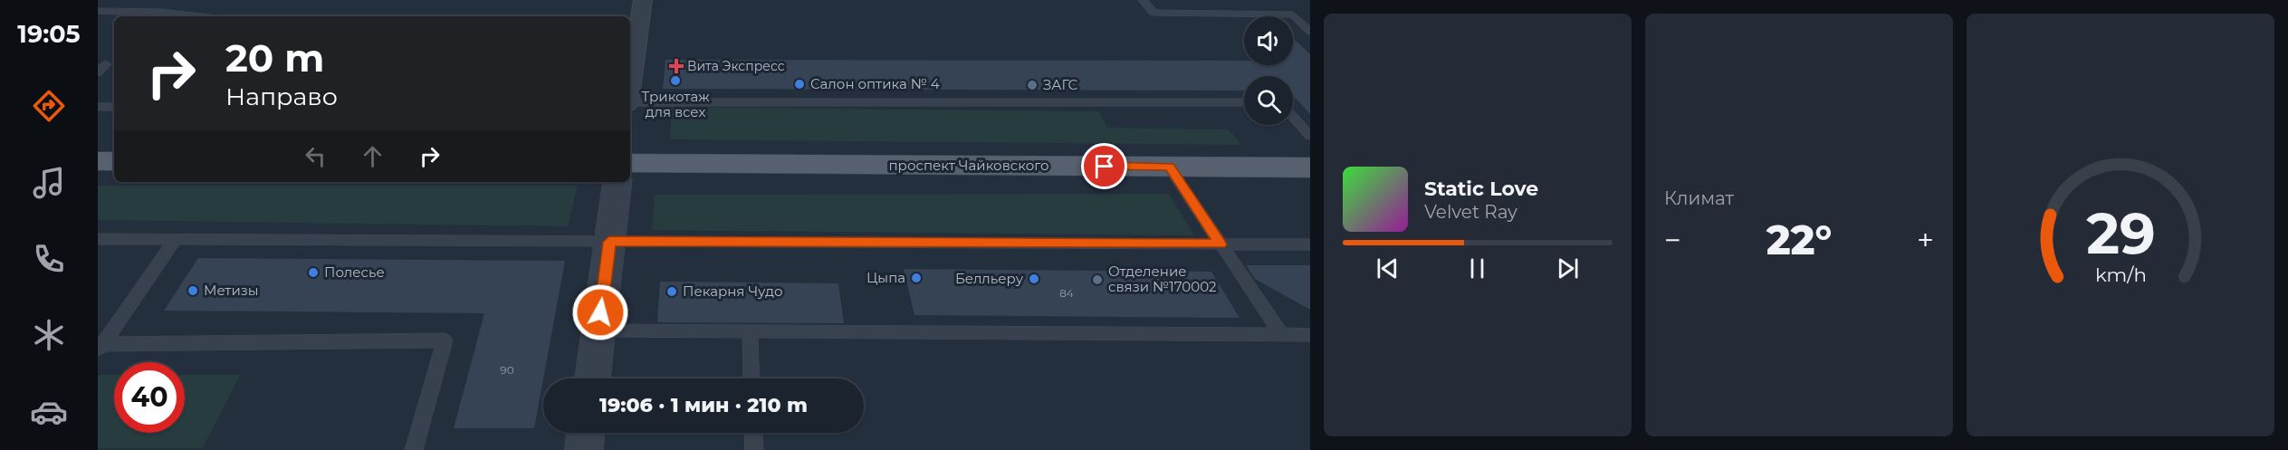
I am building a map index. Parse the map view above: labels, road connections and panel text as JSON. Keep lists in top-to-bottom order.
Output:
{
  "streets": {
    "main road": ["проспект Чайковского"]
  },
  "places": {
    "health": ["Вита Экспресс"],
    "other": [
      "Трикотаж для всех",
      "Салон оптика № 4",
      "ЗАГС",
      "Полесье",
      "Цыпа",
      "Белльеру",
      "Отделение связи №170002",
      "Метизы",
      "Пекарня Чудо"
    ]
  },
  "house_numbers": ["84", "90"],
  "page": {
    "tabs": "19:05",
    "tile": "Климат",
    "turn": ["20 m", "Направо"],
    "song": ["Static Love", "Velvet Ray"],
    "heat": ["−", "22°", "+"],
    "limit": "40",
    "trip": "19:06 · 1 мин · 210 m",
    "gauge": ["29", "km/h"]
  }
}
